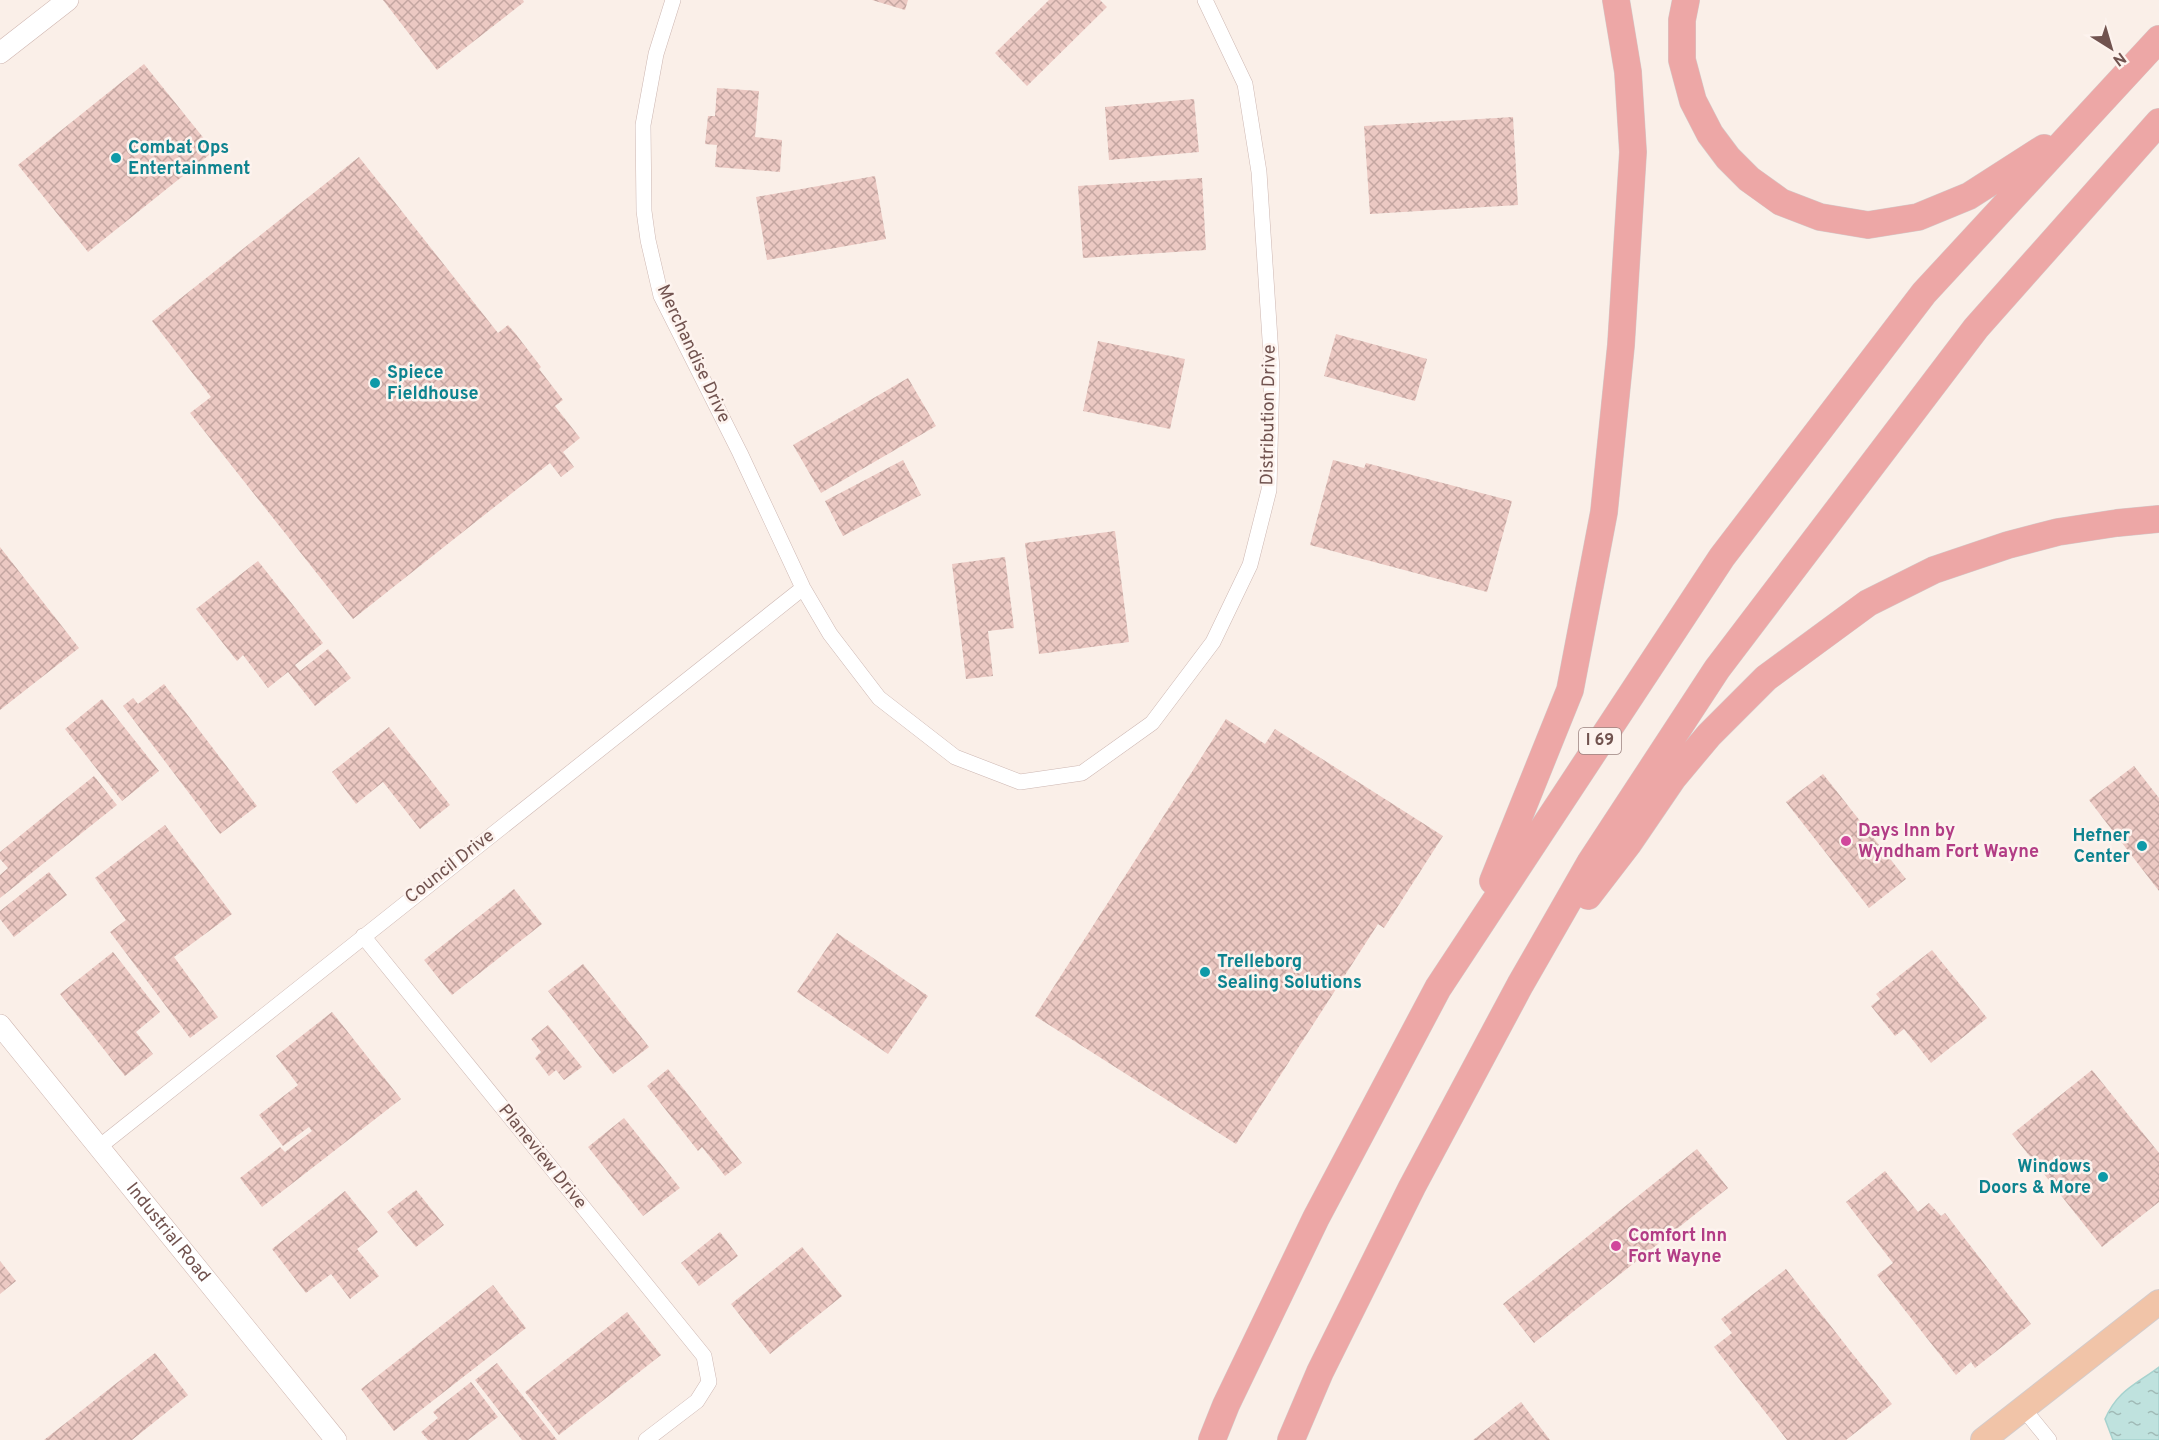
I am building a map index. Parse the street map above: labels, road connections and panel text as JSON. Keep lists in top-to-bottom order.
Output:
{
  "streets": {
    "highway": ["I 69"],
    "street": [
      "Merchandise Drive",
      "Distribution Drive",
      "Council Drive",
      "Planeview Drive",
      "Industrial Road"
    ]
  },
  "crossings": [
    ["Merchandise Drive", "Distribution Drive"],
    ["Merchandise Drive", "Council Drive"],
    ["Distribution Drive", "Council Drive"],
    ["Council Drive", "Planeview Drive"],
    ["Council Drive", "Industrial Road"]
  ],
  "places": [
    "Combat Ops Entertainment",
    "Spiece Fieldhouse",
    "Days Inn by Wyndham Fort Wayne",
    "Hefner Center",
    "Trelleborg Sealing Solutions",
    "Windows Doors & More",
    "Comfort Inn Fort Wayne"
  ],
  "north": "bottom right"
}
